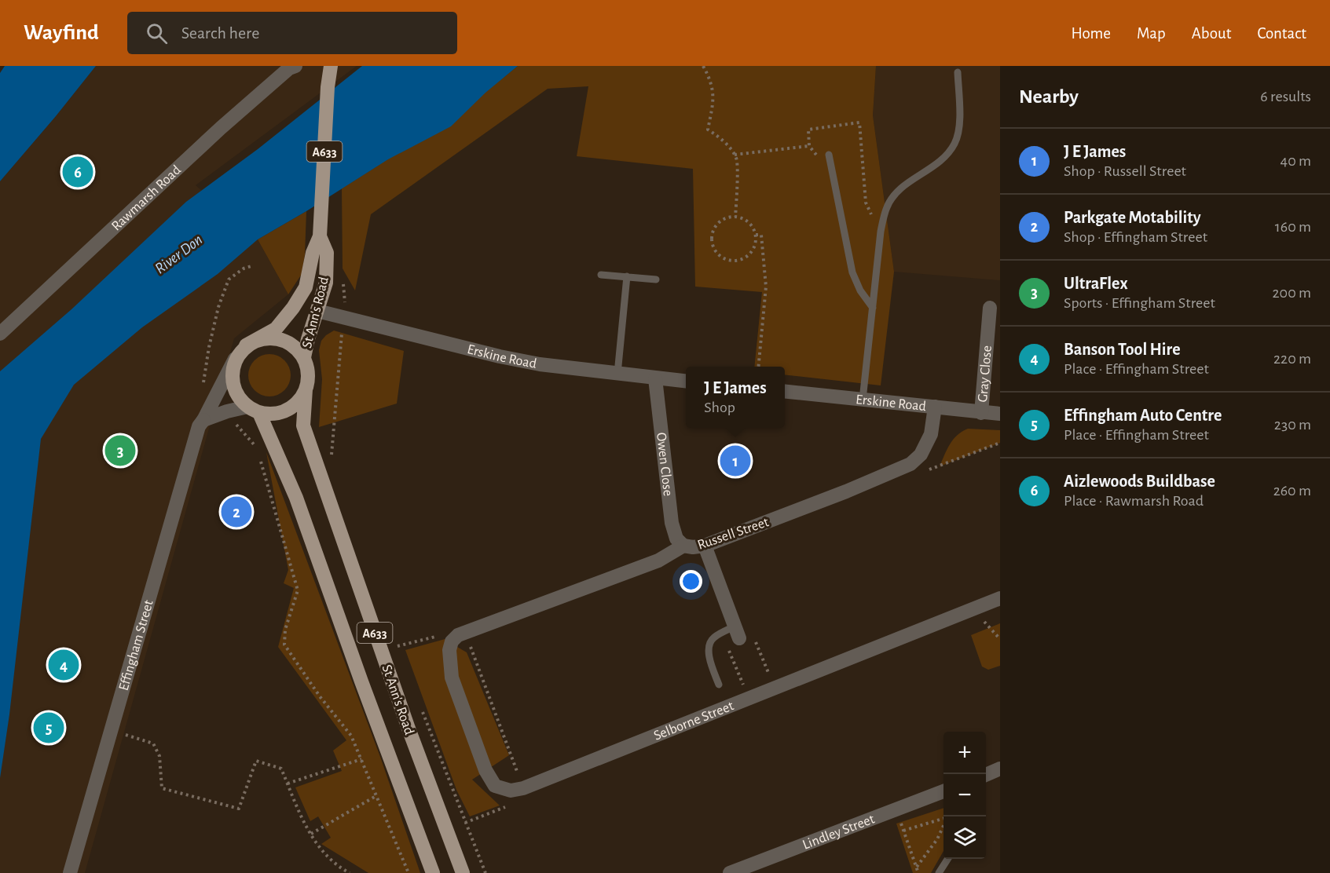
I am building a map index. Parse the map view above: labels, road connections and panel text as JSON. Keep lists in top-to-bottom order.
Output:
{
  "streets": {
    "main road": ["A633", "St Ann's Road"],
    "street": [
      "Rawmarsh Road",
      "Erskine Road",
      "Gray Close",
      "Owen Close",
      "Russell Street",
      "Effingham Street",
      "Selborne Street",
      "Lindley Street"
    ]
  },
  "crossings": [
    ["St Ann's Road", "Erskine Road"],
    ["St Ann's Road", "Effingham Street"],
    ["Erskine Road", "Gray Close"],
    ["Erskine Road", "Owen Close"],
    ["Erskine Road", "Russell Street"],
    ["Owen Close", "Russell Street"],
    ["Russell Street", "Selborne Street"]
  ],
  "water": ["River Don"],
  "page": {
    "header": "Wayfind",
    "search": "Search here",
    "nav": [
      "Home",
      "Map",
      "About",
      "Contact"
    ],
    "heading": ["Nearby", "6 results"],
    "list": [
      {
        "mark": "1",
        "name": "J E James",
        "note": "Shop · Russell Street",
        "value": "40 m"
      },
      {
        "mark": "2",
        "name": "Parkgate Motability",
        "note": "Shop · Effingham Street",
        "value": "160 m"
      },
      {
        "mark": "3",
        "name": "UltraFlex",
        "note": "Sports · Effingham Street",
        "value": "200 m"
      },
      {
        "mark": "4",
        "name": "Banson Tool Hire",
        "note": "Place · Effingham Street",
        "value": "220 m"
      },
      {
        "mark": "5",
        "name": "Effingham Auto Centre",
        "note": "Place · Effingham Street",
        "value": "230 m"
      },
      {
        "mark": "6",
        "name": "Aizlewoods Buildbase",
        "note": "Place · Rawmarsh Road",
        "value": "260 m"
      }
    ],
    "pins": [
      "6",
      "3",
      "1",
      "2",
      "4",
      "5"
    ],
    "popup": ["J E James", "Shop"],
    "map_buttons": ["+", "−"]
  }
}
